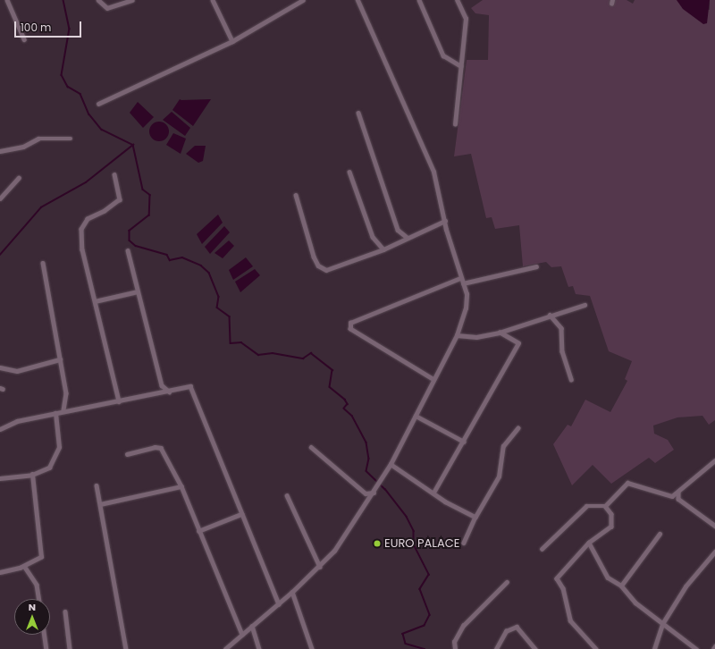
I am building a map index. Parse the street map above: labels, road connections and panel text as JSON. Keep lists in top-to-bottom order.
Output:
{
  "places": ["EURO PALACE"],
  "scale_bar": "100 m",
  "north": "top"
}
